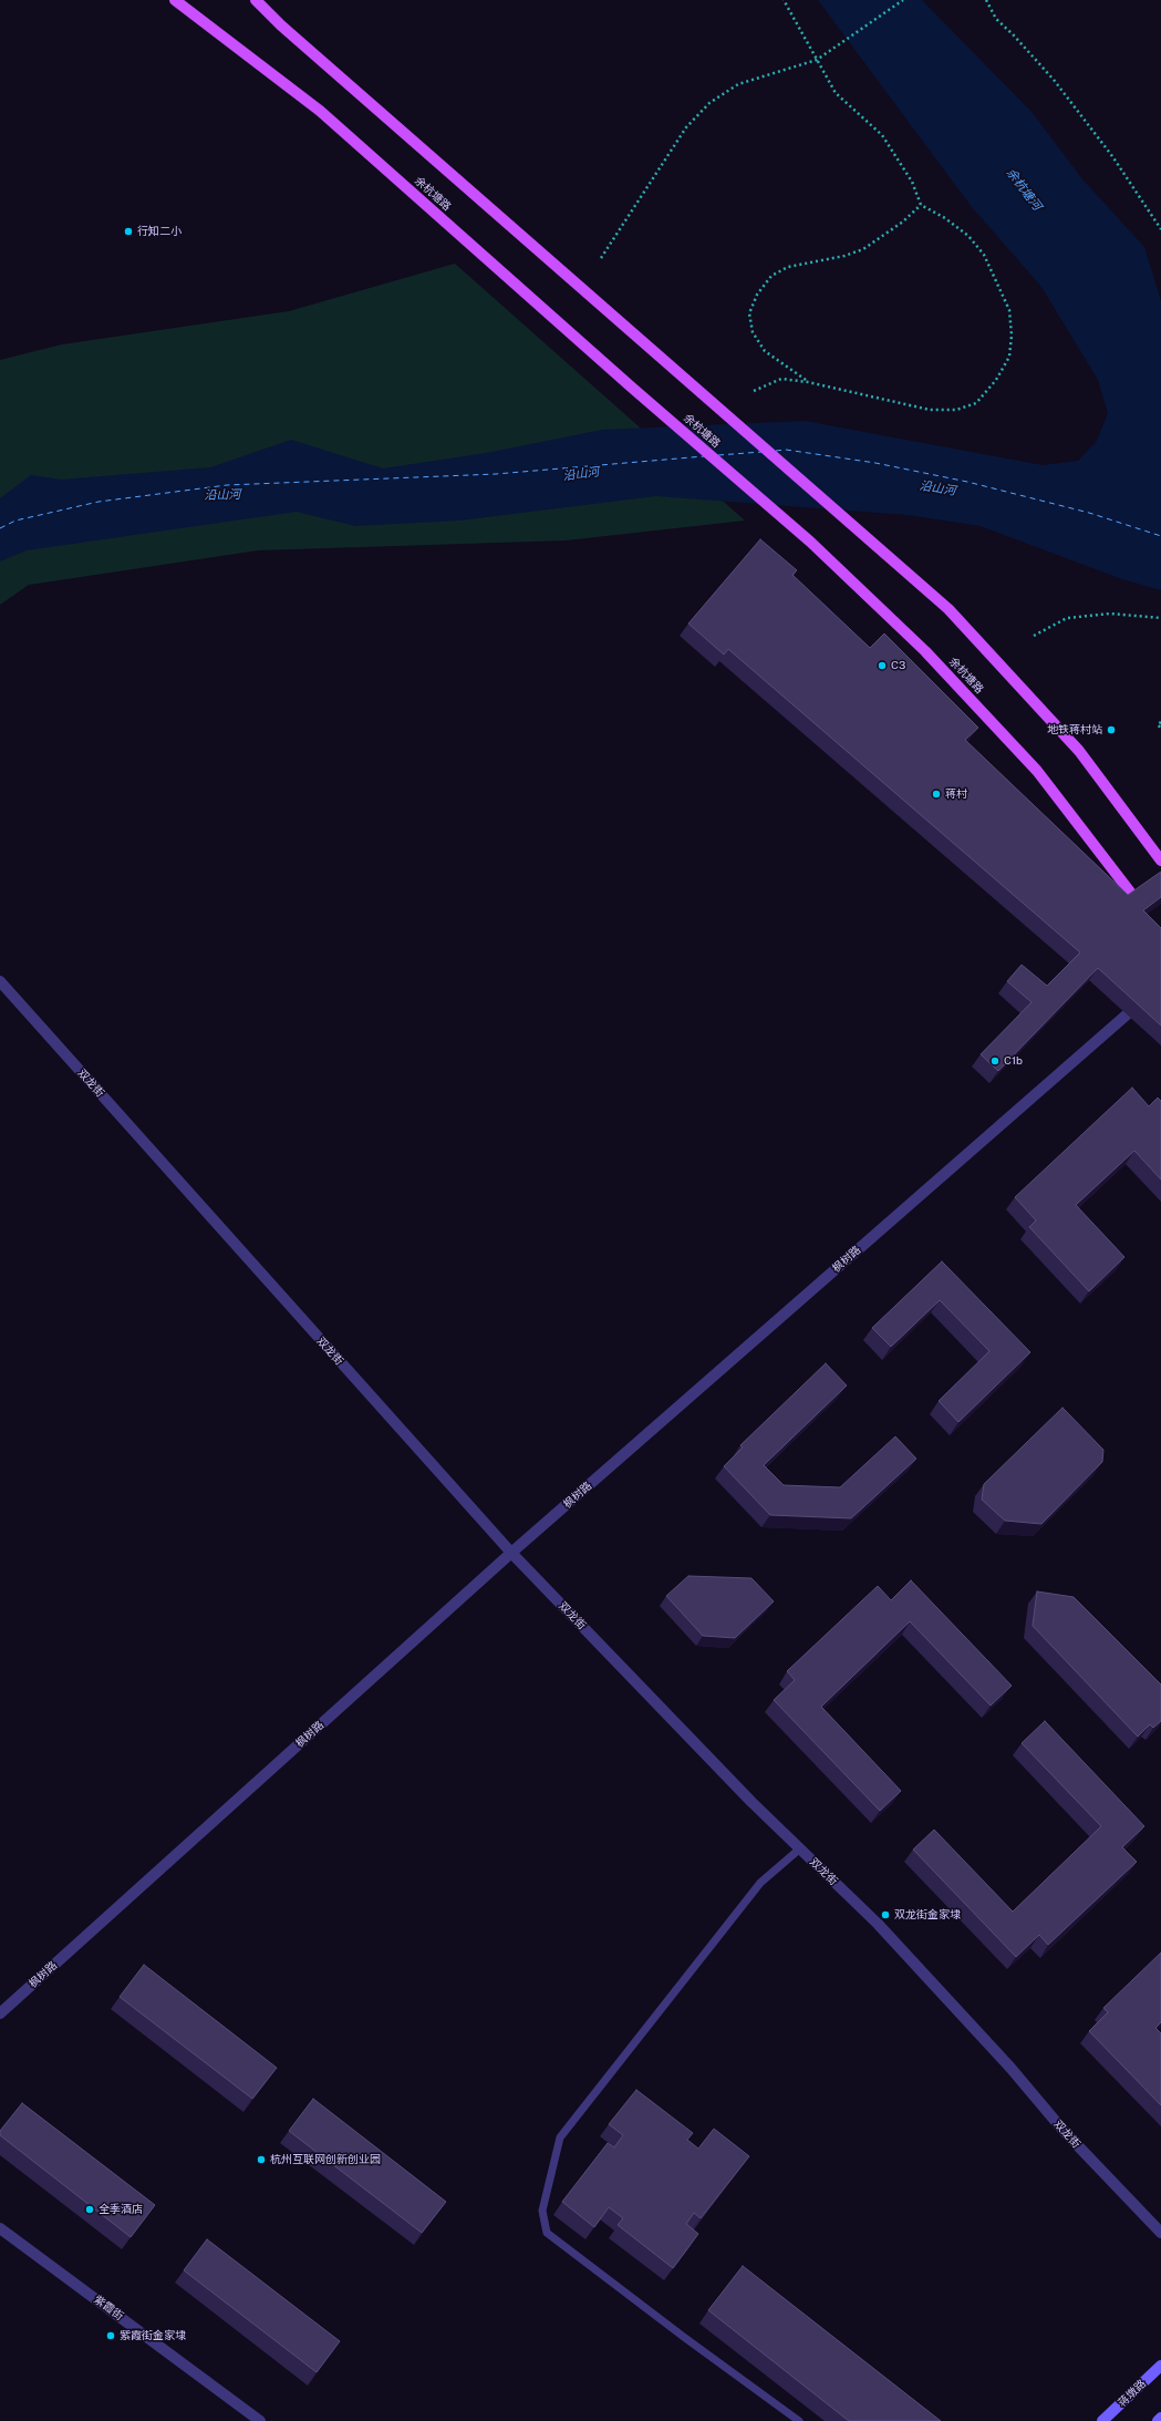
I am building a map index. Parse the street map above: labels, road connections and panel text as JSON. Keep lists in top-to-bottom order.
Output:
{
  "streets": {
    "main road": ["余杭塘路", "蒋墩路"],
    "street": ["双龙街", "枫树路", "紫霞街"]
  },
  "crossings": [
    ["双龙街", "枫树路"]
  ],
  "water": ["余杭塘河", "沿山河"],
  "places": [
    "行知二小",
    "C3",
    "地铁蒋村站",
    "蒋村",
    "C1b",
    "双龙街金家埭",
    "杭州互联网创新创业园",
    "全季酒店",
    "紫霞街金家埭"
  ]
}
